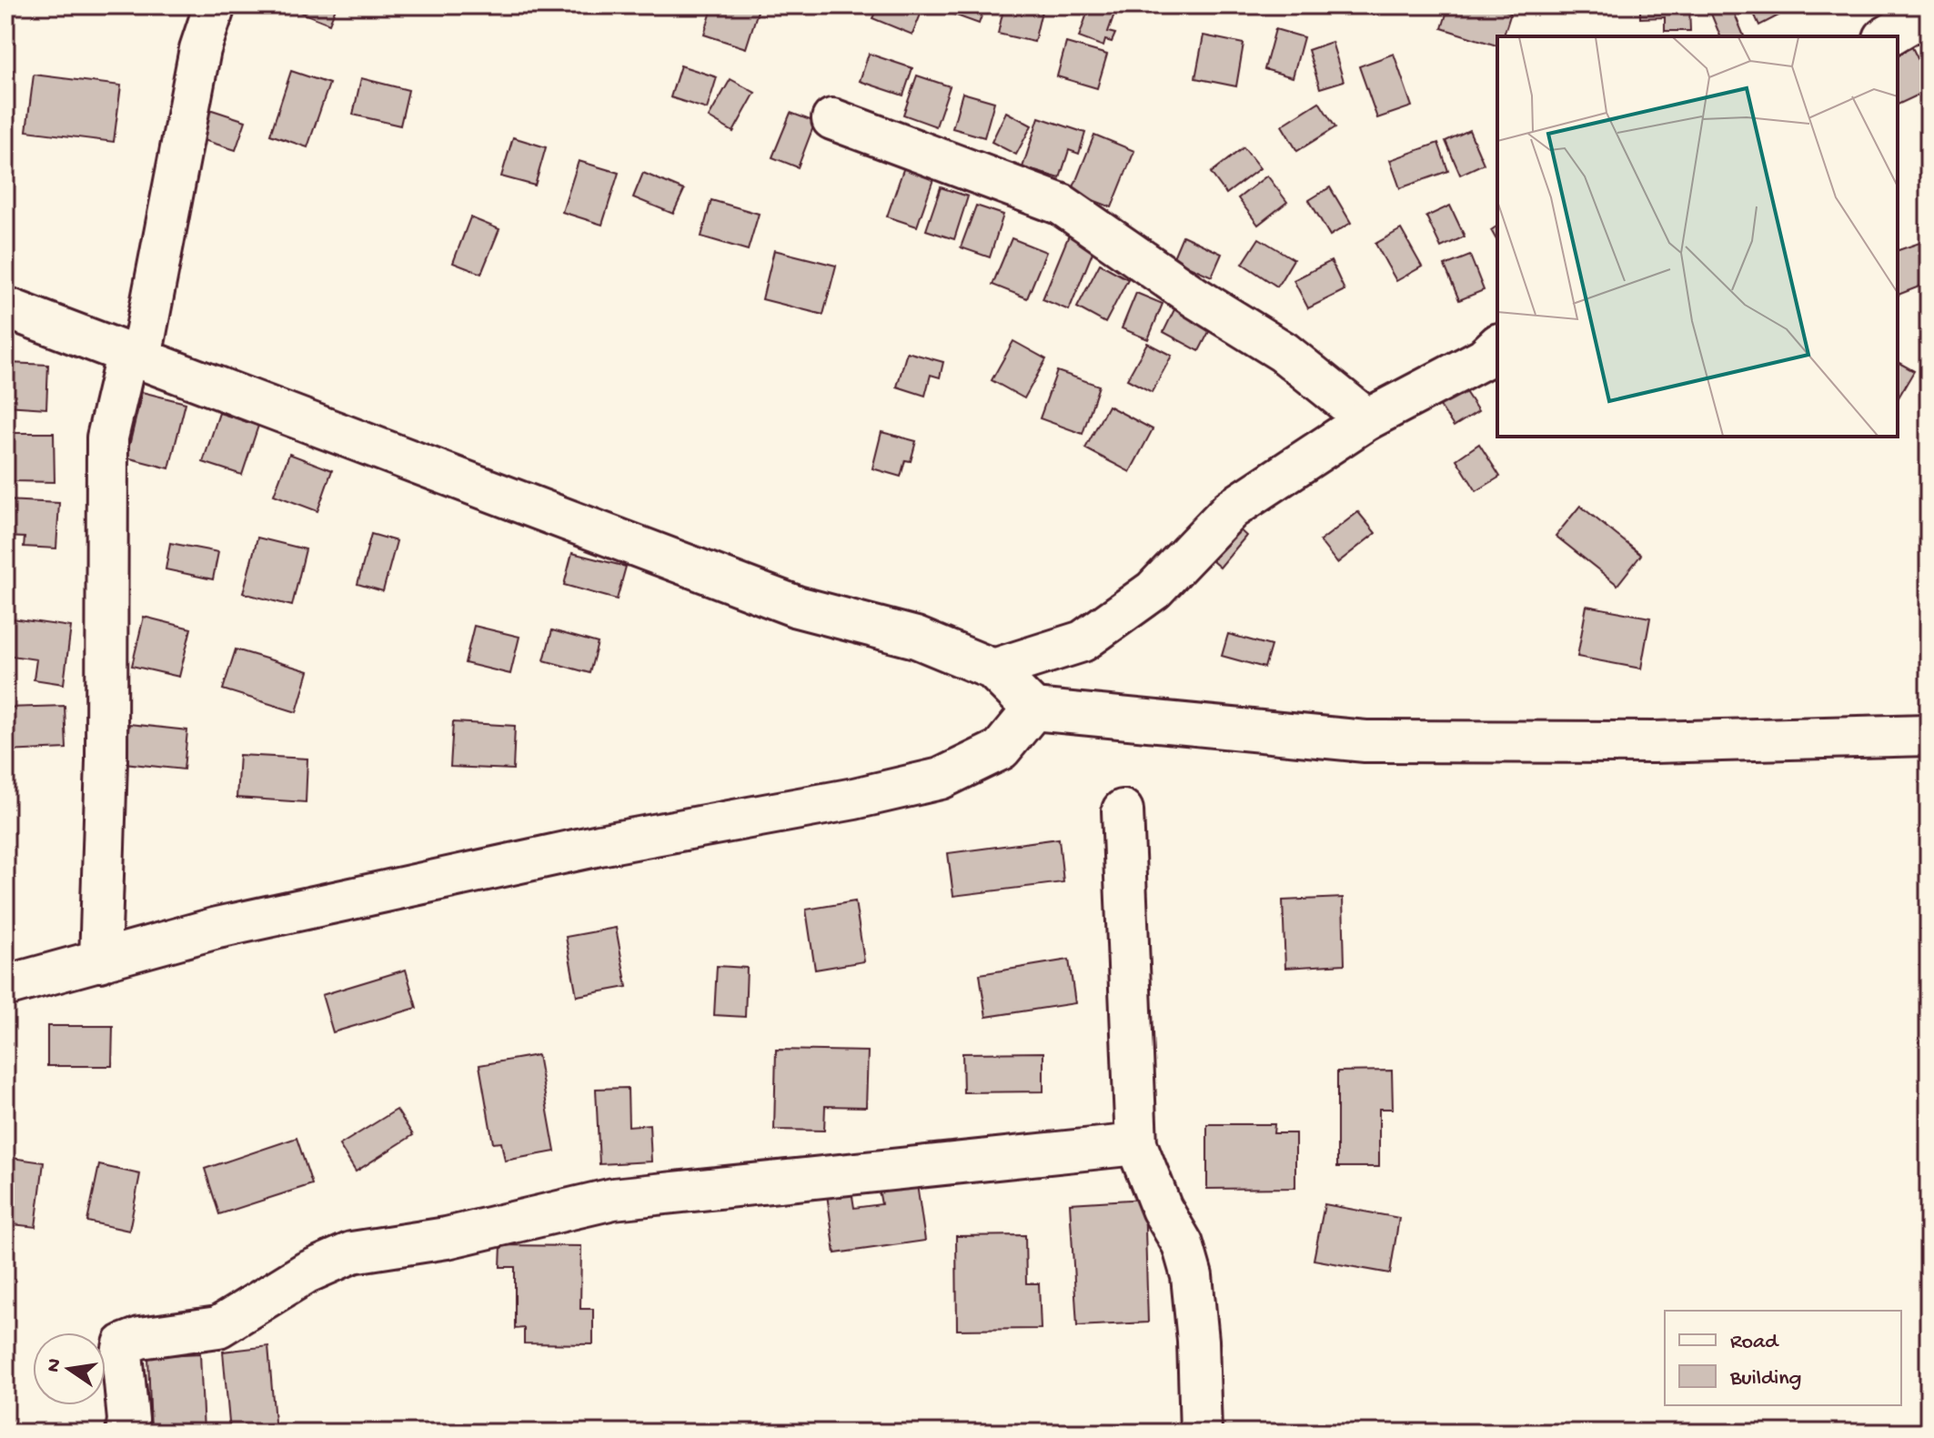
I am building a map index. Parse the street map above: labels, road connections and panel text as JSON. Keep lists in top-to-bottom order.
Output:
{
  "legend": ["Road", "Building"],
  "north": "left"
}
